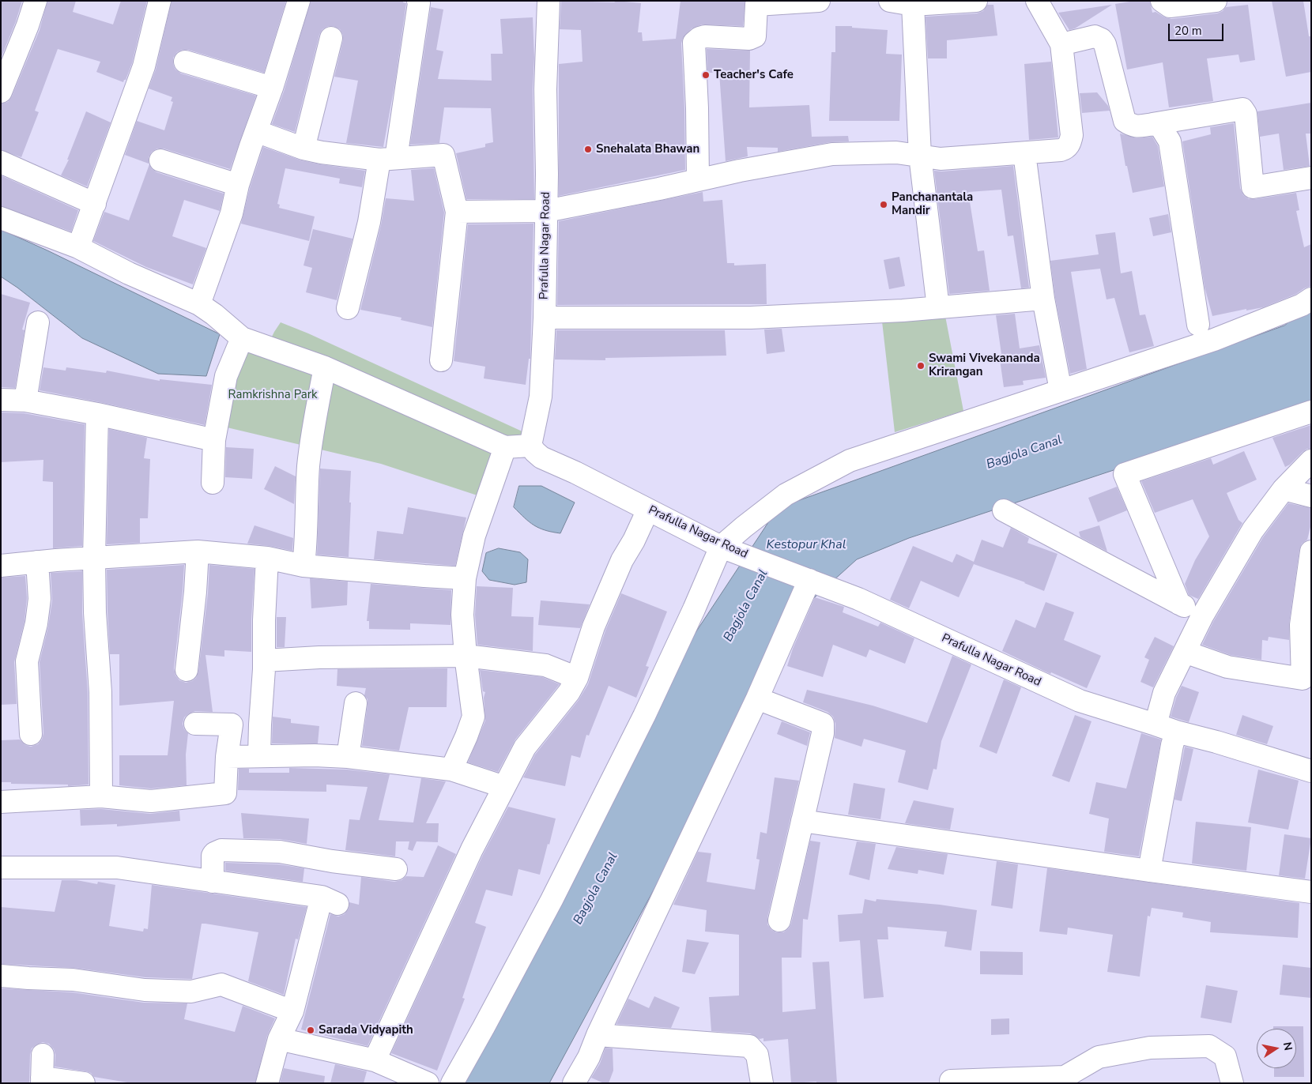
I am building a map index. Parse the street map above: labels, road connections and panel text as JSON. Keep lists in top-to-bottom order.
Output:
{
  "streets": {
    "street": ["Prafulla Nagar Road"]
  },
  "water": ["Bagjola Canal", "Kestopur Khal"],
  "parks": ["Ramkrishna Park"],
  "places": [
    "Teacher's Cafe",
    "Snehalata Bhawan",
    "Panchanantala Mandir",
    "Swami Vivekananda Krirangan",
    "Sarada Vidyapith"
  ],
  "scale_bar": "20 m",
  "north": "right"
}
